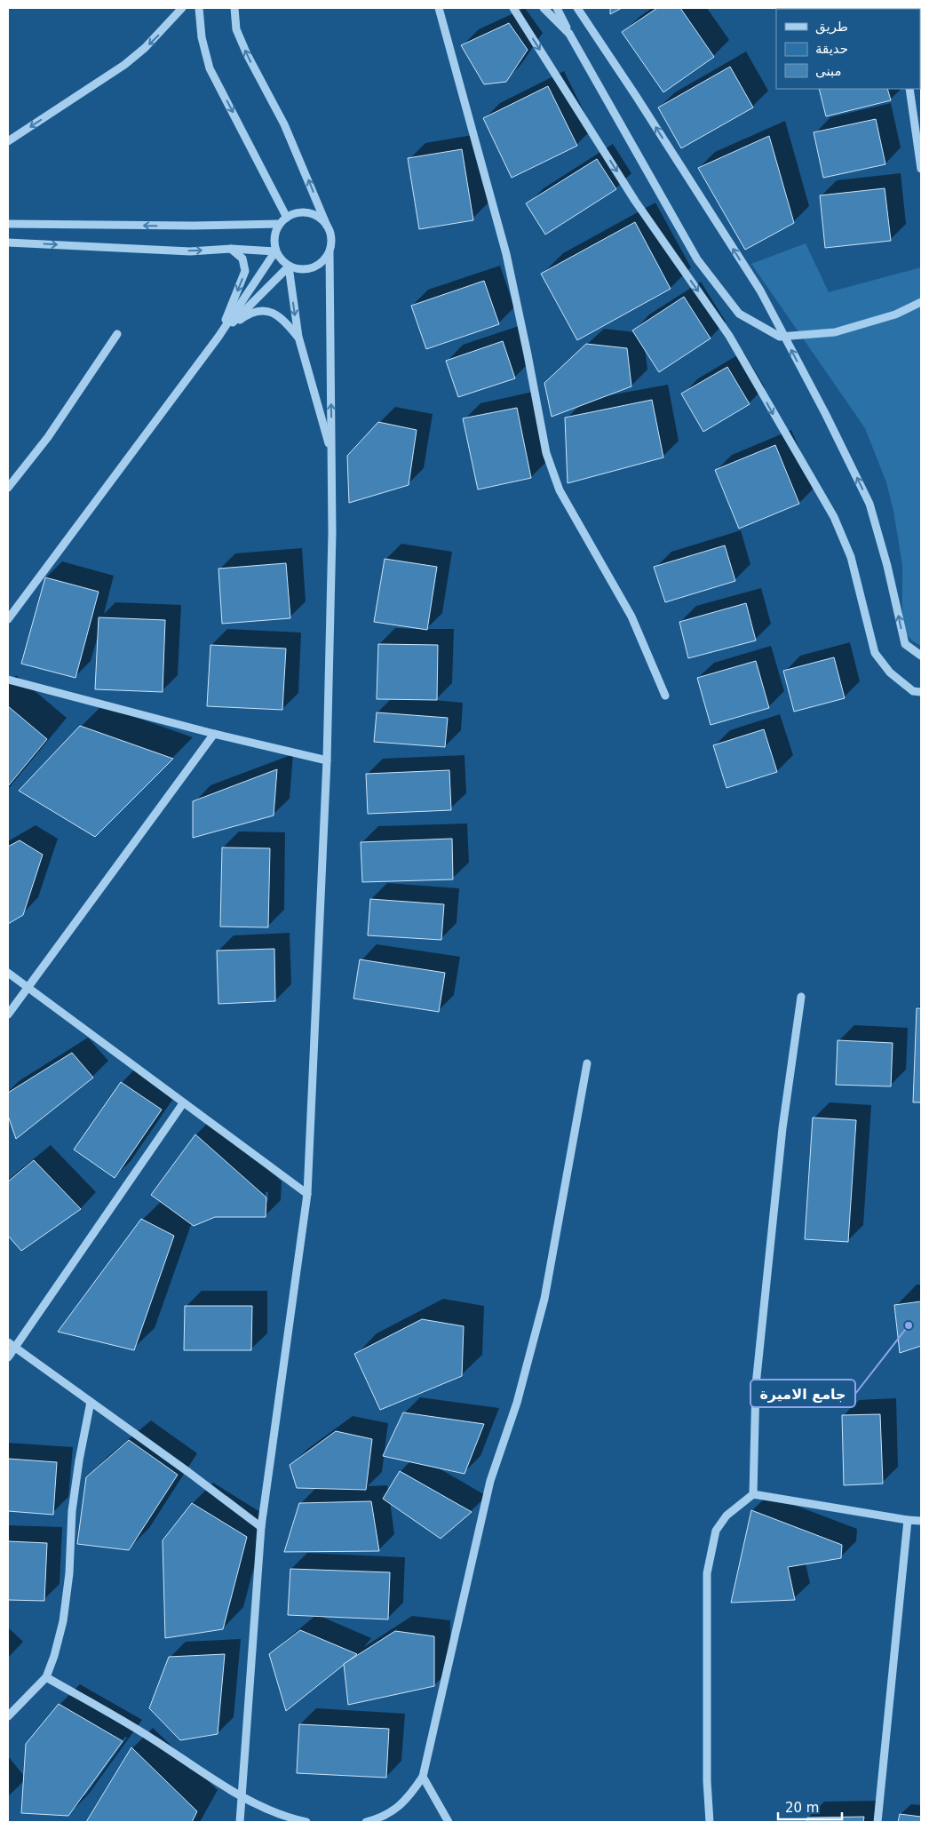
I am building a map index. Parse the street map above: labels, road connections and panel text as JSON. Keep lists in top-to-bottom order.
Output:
{
  "places": ["جامع الاميرة"],
  "legend": ["طريق", "حديقة", "مبنى"],
  "scale_bar": "20 m"
}
